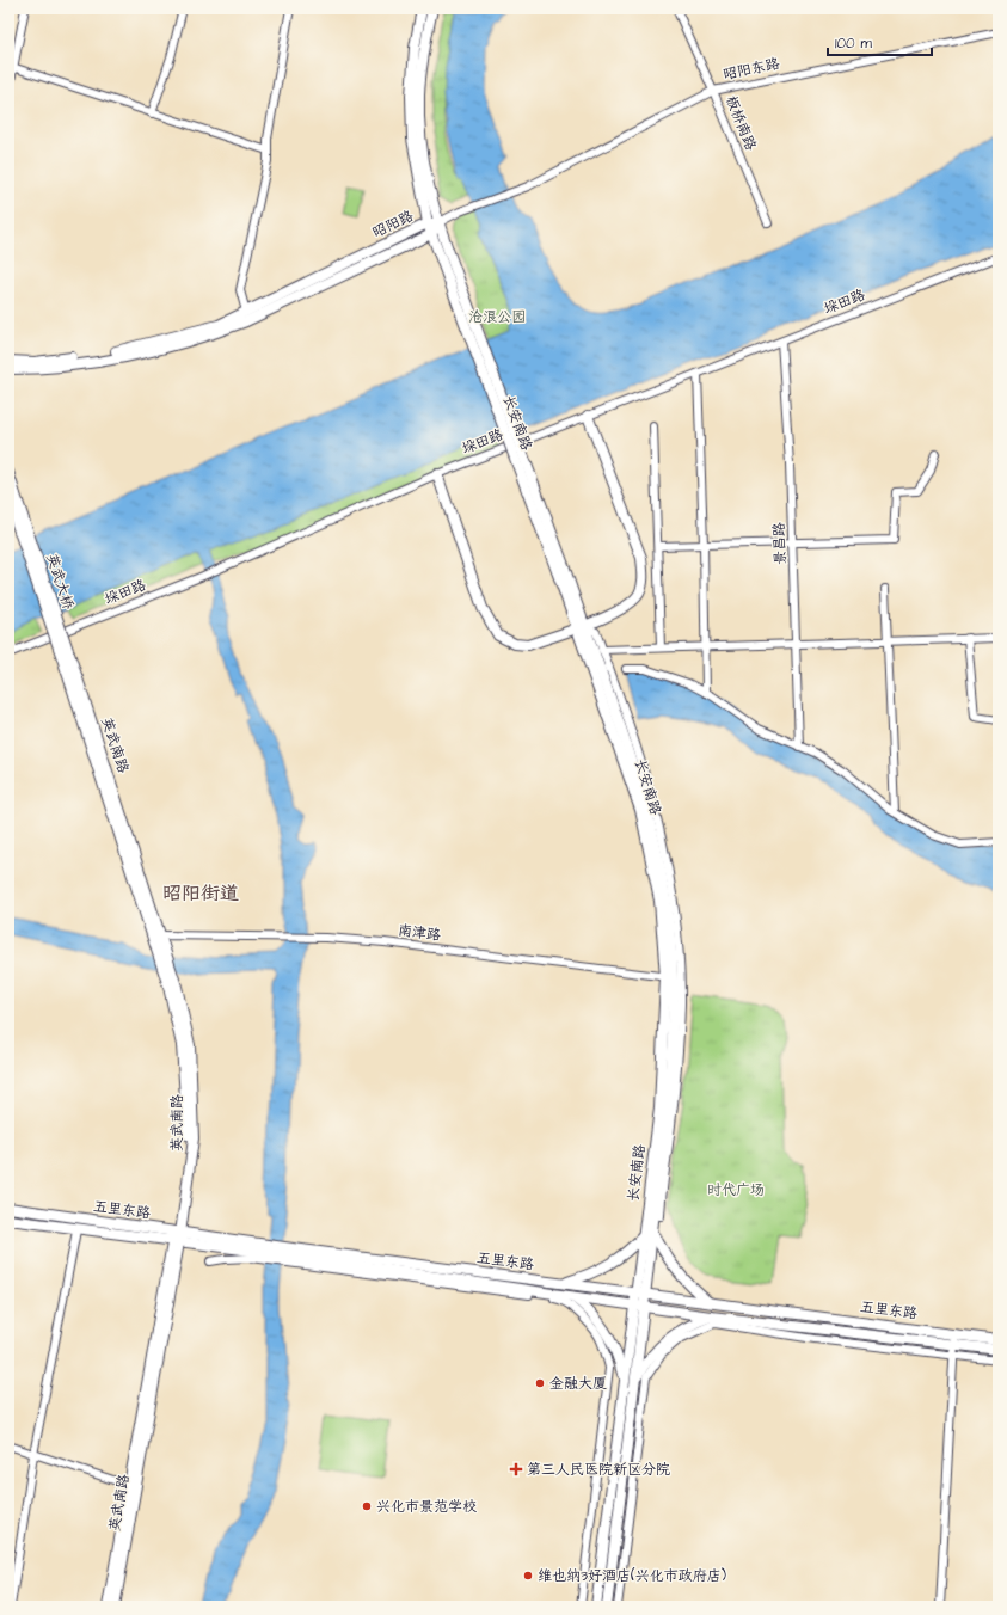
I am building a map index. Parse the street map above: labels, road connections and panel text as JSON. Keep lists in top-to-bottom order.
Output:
{
  "streets": {
    "main road": [
      "昭阳路",
      "长安南路",
      "英武大桥",
      "英武南路",
      "五里东路"
    ],
    "street": [
      "昭阳东路",
      "板桥南路",
      "垛田路",
      "景昌路",
      "南津路"
    ]
  },
  "crossings": [
    ["昭阳东路", "板桥南路"],
    ["昭阳东路", "昭阳路"],
    ["昭阳东路", "长安南路"],
    ["昭阳路", "长安南路"],
    ["垛田路", "景昌路"],
    ["长安南路", "南津路"],
    ["长安南路", "五里东路"],
    ["英武大桥", "英武南路"],
    ["英武南路", "南津路"],
    ["英武南路", "五里东路"]
  ],
  "districts": ["昭阳街道"],
  "parks": ["沧浪公园", "时代广场"],
  "places": {
    "other": ["金融大厦", "兴化市景范学校", "维也纳3好酒店(兴化市政府店)"],
    "health": ["第三人民医院新区分院"]
  },
  "scale_bar": "100 m"
}
